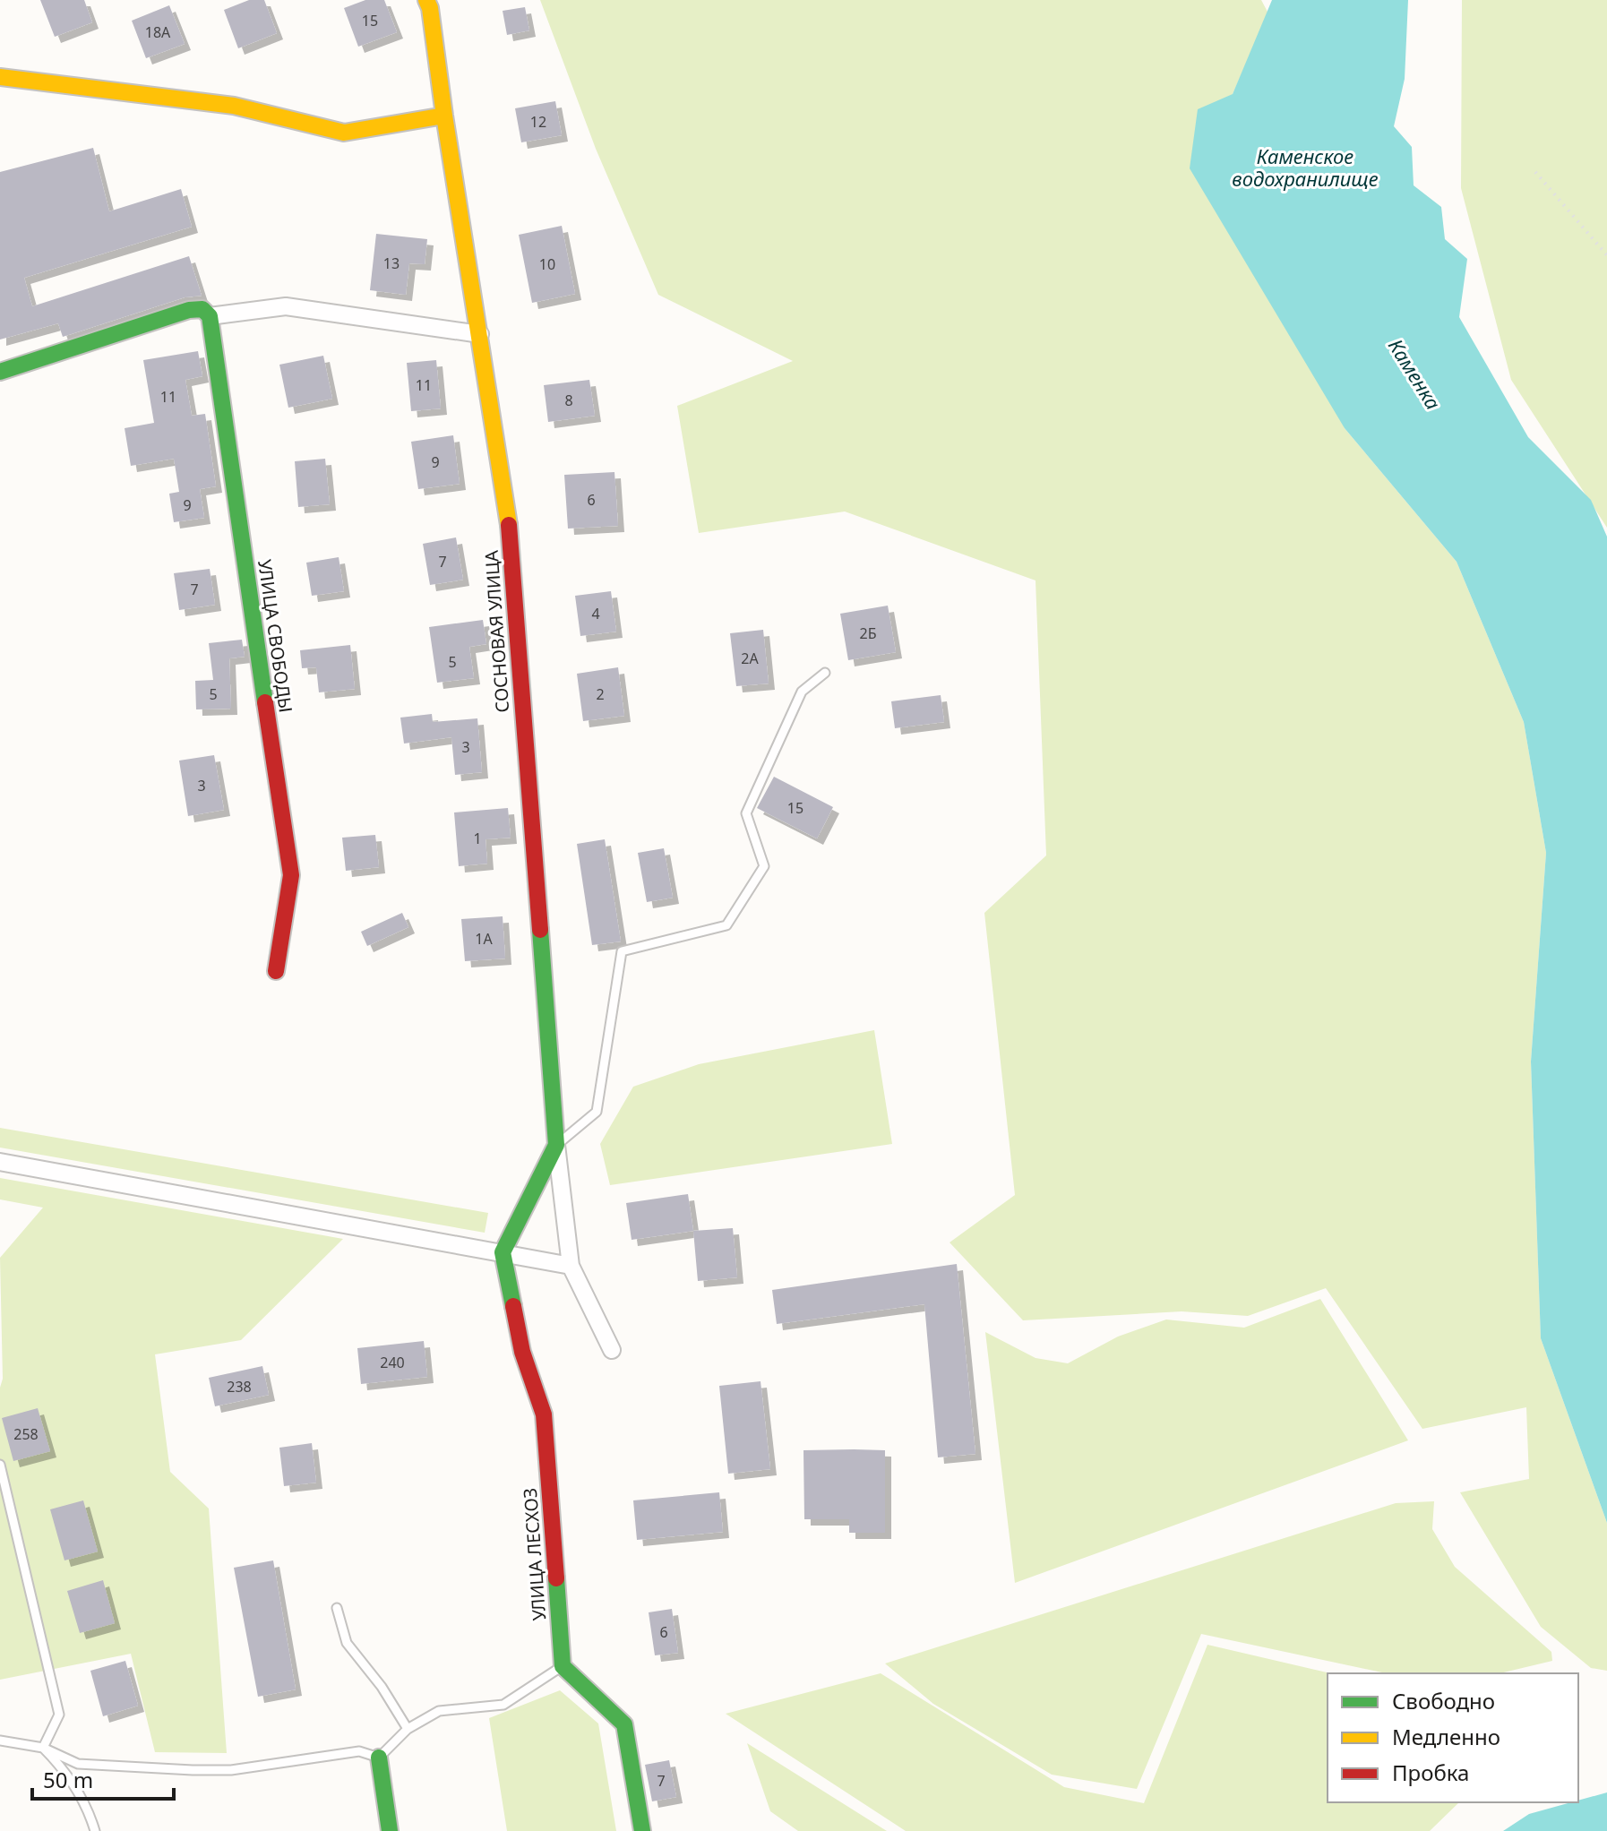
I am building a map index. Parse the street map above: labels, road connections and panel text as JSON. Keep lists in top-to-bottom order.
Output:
{
  "streets": {
    "street": ["СОСНОВАЯ УЛИЦА", "УЛИЦА СВОБОДЫ", "УЛИЦА ЛЕСХОЗ"]
  },
  "water": ["Каменское водохранилище", "Каменка"],
  "house_numbers": [
    "15",
    "18А",
    "12",
    "13",
    "10",
    "11",
    "11",
    "8",
    "9",
    "6",
    "9",
    "7",
    "7",
    "4",
    "2Б",
    "2А",
    "5",
    "5",
    "2",
    "3",
    "3",
    "15",
    "1",
    "1А",
    "240",
    "238",
    "258",
    "6",
    "7"
  ],
  "legend": ["Свободно", "Медленно", "Пробка"],
  "scale_bar": "50 m"
}
